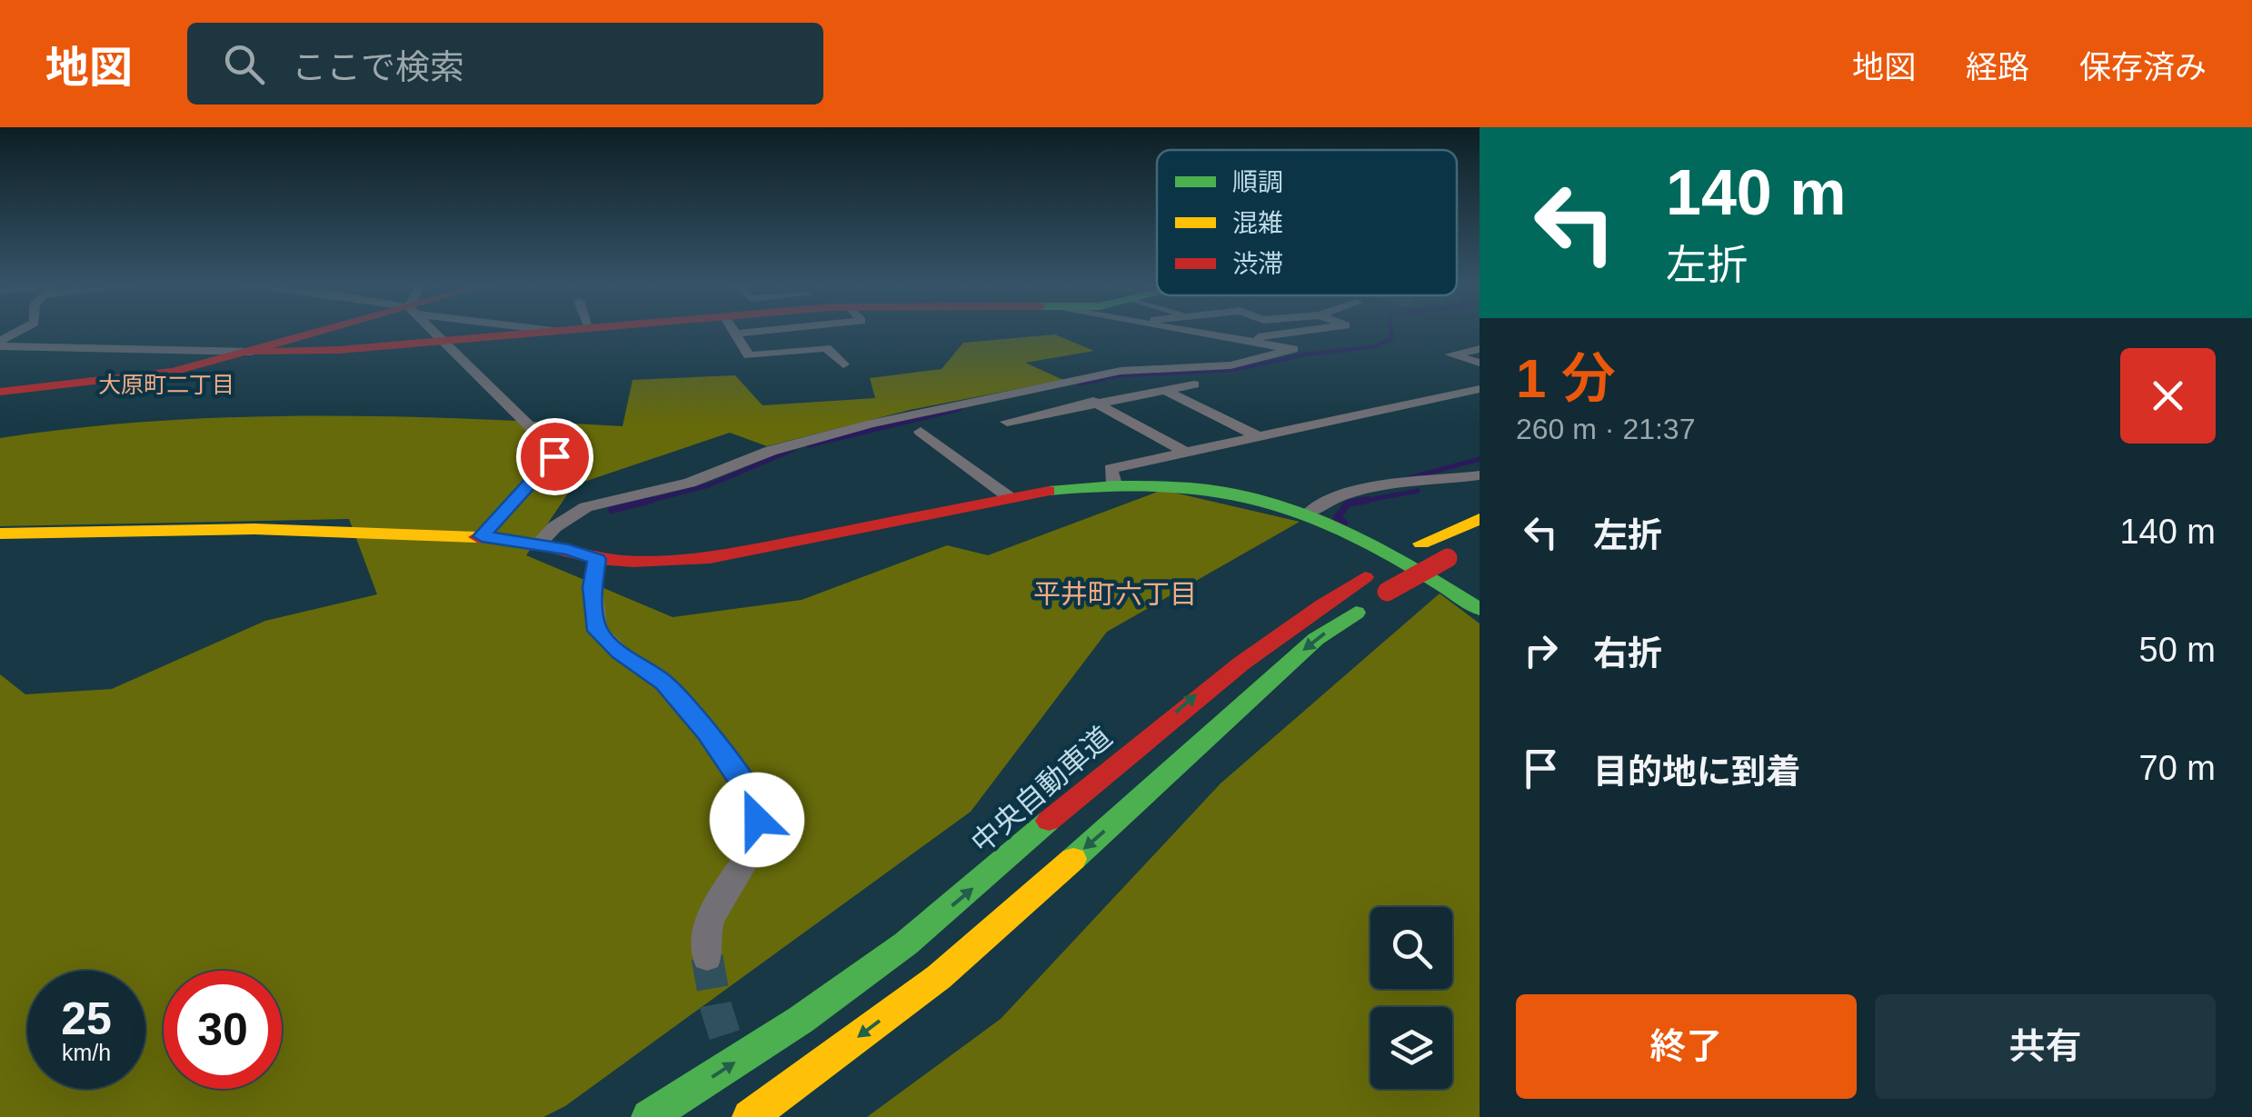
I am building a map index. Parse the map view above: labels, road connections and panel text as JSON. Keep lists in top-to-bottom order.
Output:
{
  "streets": {
    "main road": ["中央自動車道"]
  },
  "districts": ["大原町二丁目", "平井町六丁目"],
  "legend": ["順調", "混雑", "渋滞"],
  "page": {
    "header": "地図",
    "search": "ここで検索",
    "nav": ["地図", "経路", "保存済み"],
    "turn": ["140 m", "左折"],
    "heading": ["1 分", "260 m · 21:37"],
    "list": [
      {
        "name": "左折",
        "value": "140 m"
      },
      {
        "name": "右折",
        "value": "50 m"
      },
      {
        "name": "目的地に到着",
        "value": "70 m"
      }
    ],
    "speed": "25 km/h",
    "limit": "30",
    "buttons": ["終了", "共有"]
  }
}
